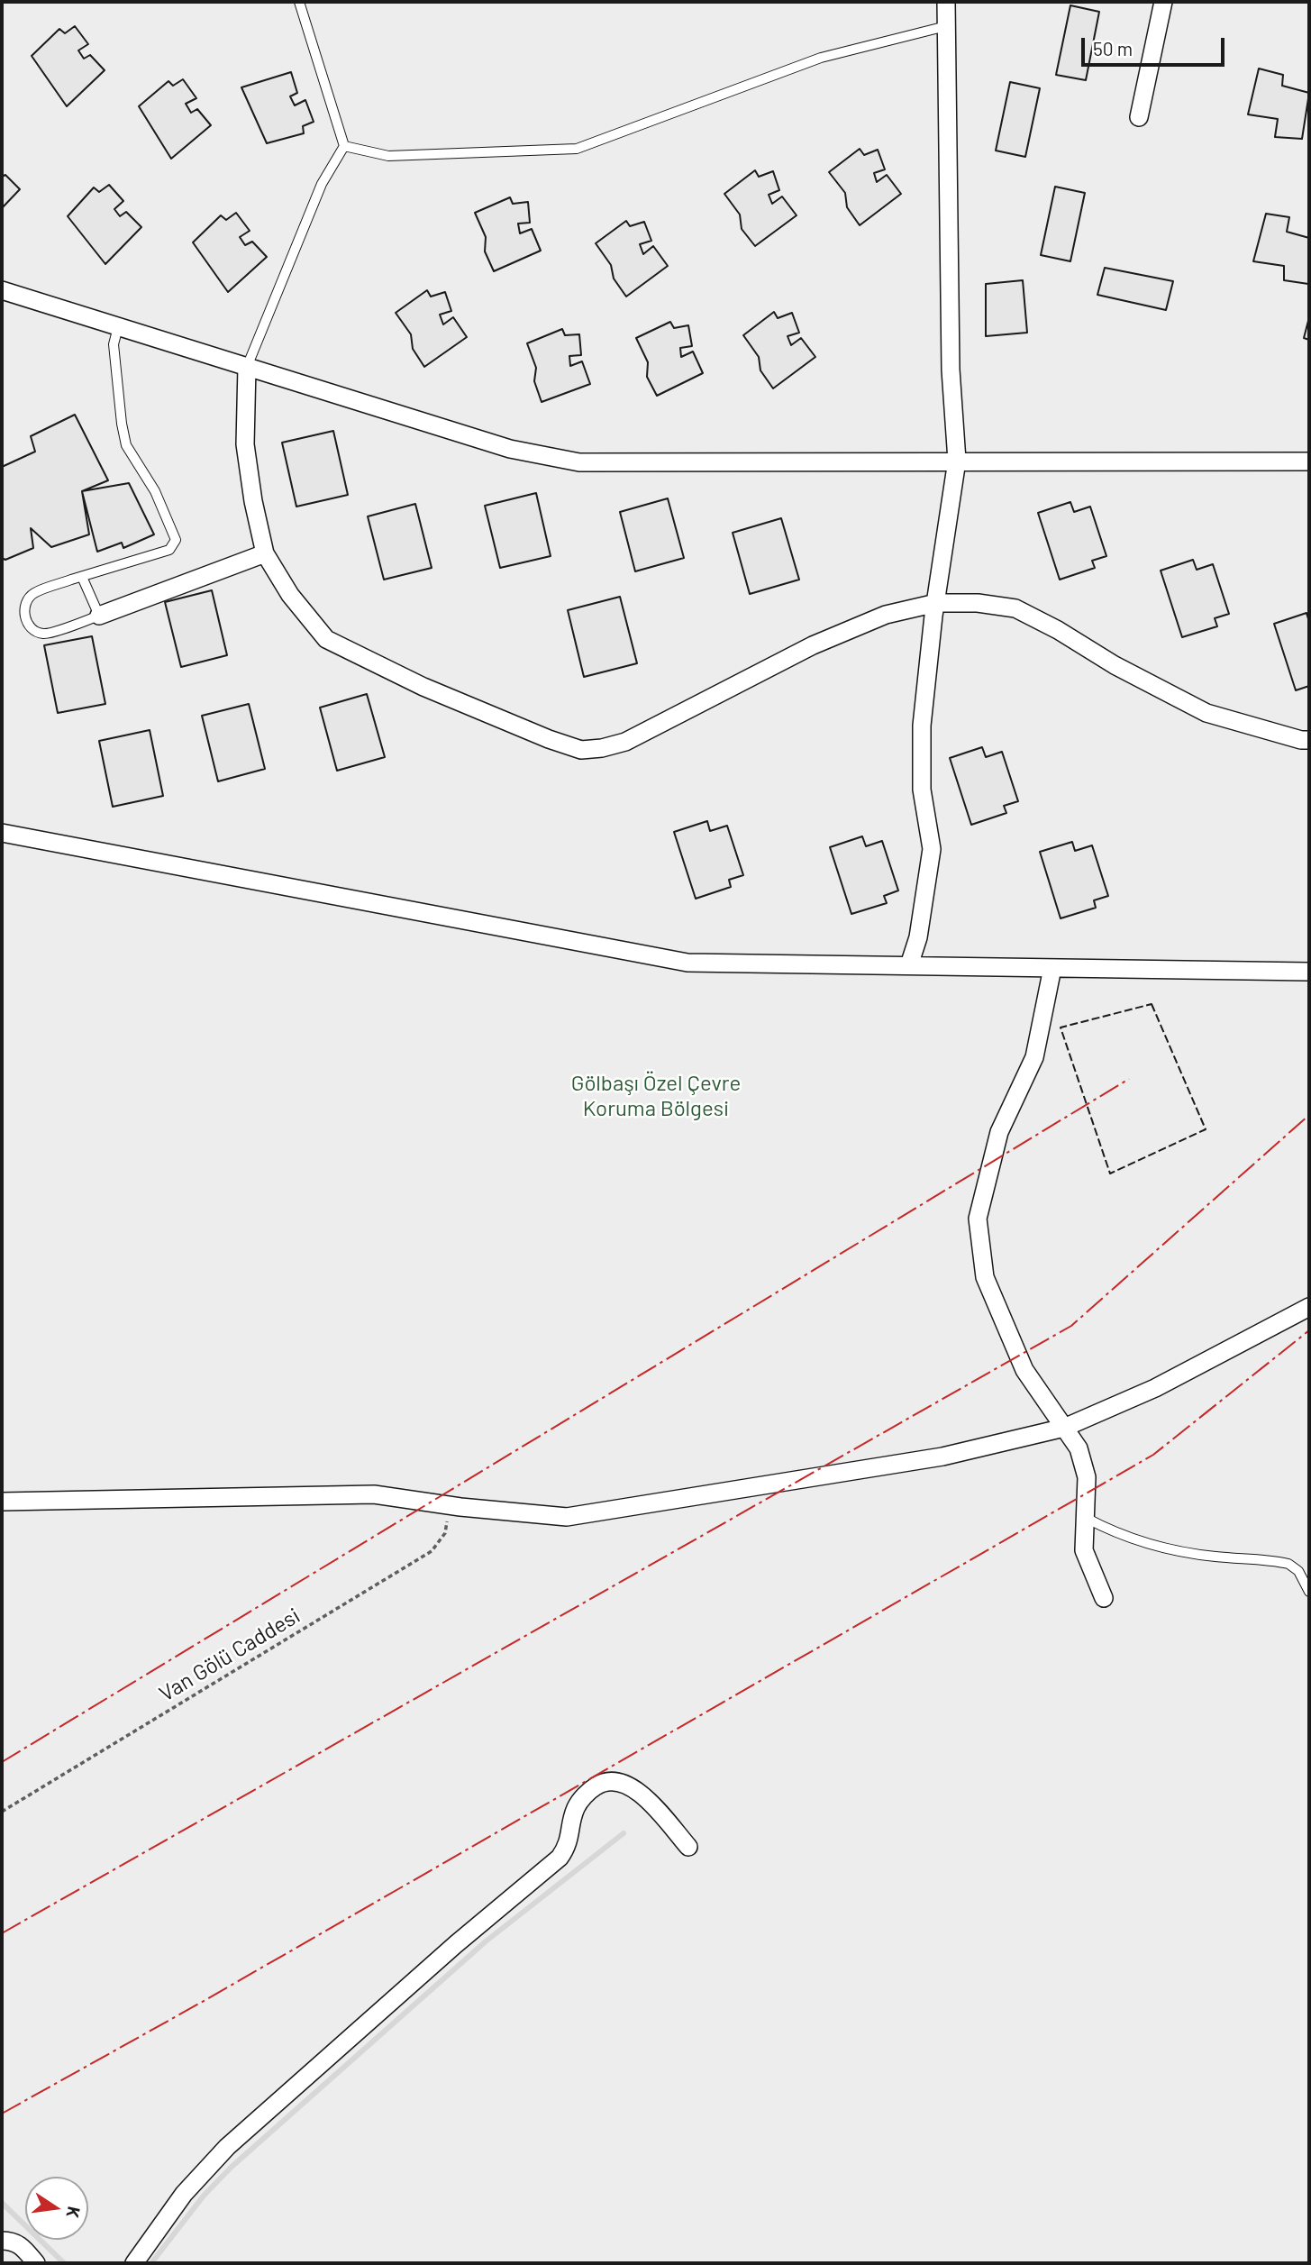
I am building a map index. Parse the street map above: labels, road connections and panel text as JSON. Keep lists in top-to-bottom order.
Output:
{
  "streets": {
    "path": ["Van Gölü Caddesi"]
  },
  "parks": ["Gölbaşı Özel Çevre Koruma Bölgesi"],
  "scale_bar": "50 m",
  "north": "right"
}
